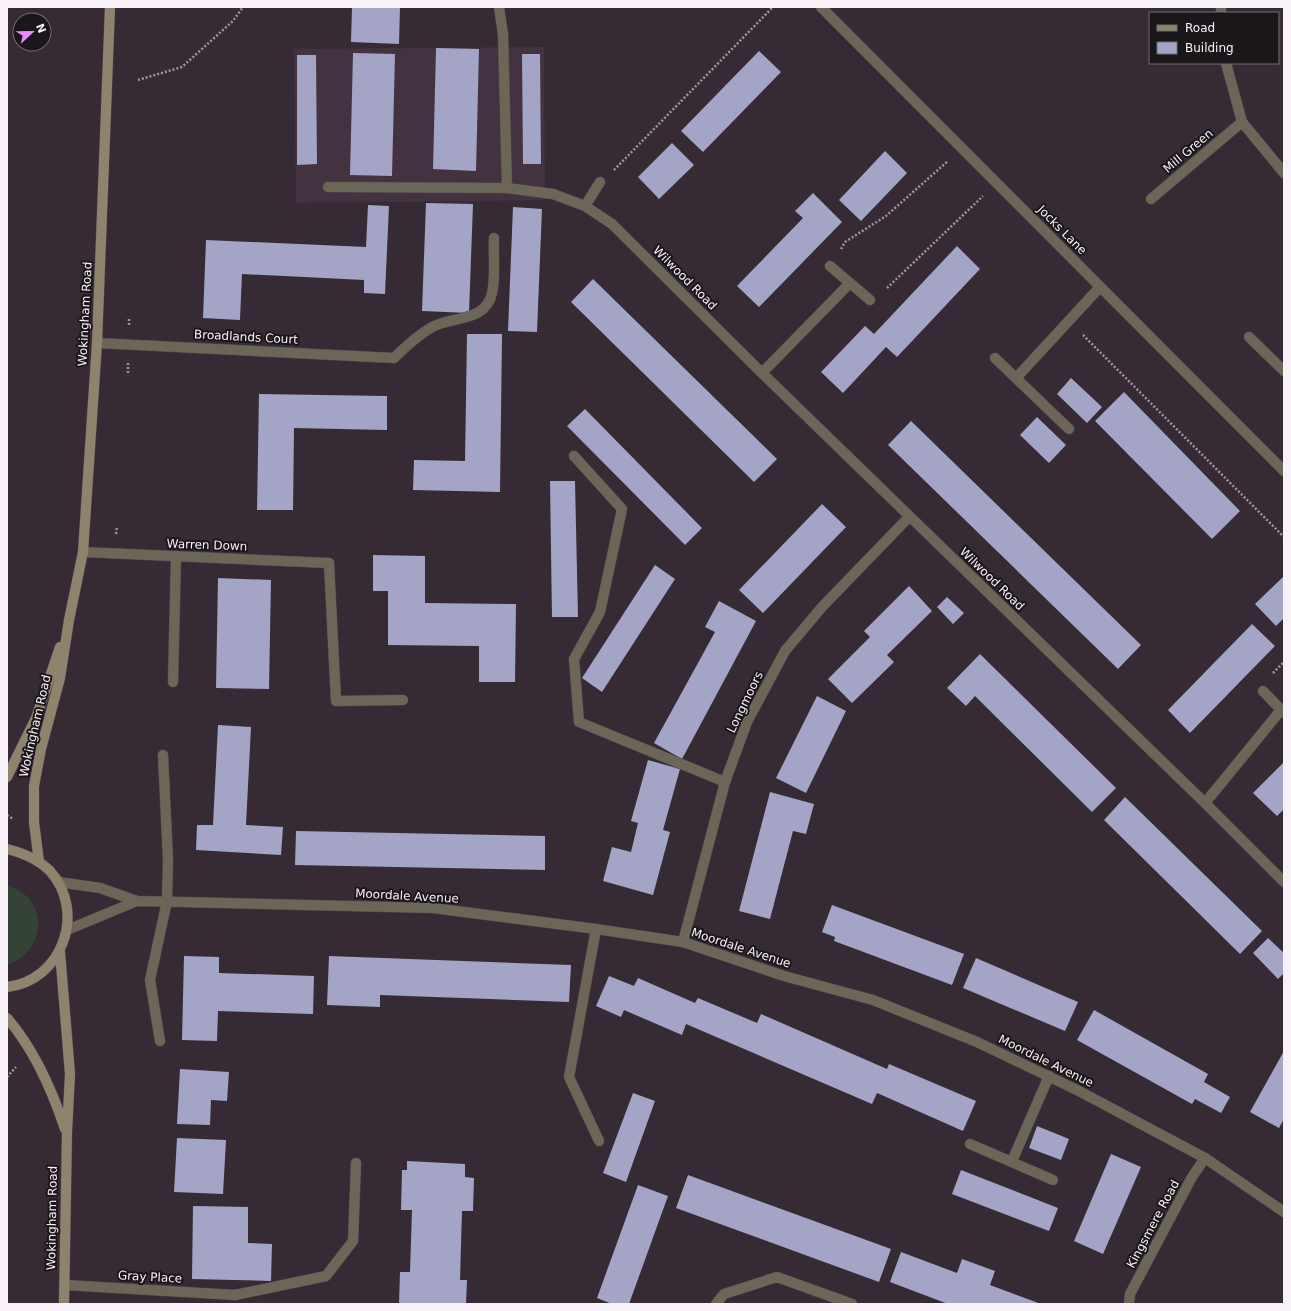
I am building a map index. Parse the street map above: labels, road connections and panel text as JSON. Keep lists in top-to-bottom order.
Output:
{
  "streets": {
    "main road": ["Wokingham Road"],
    "street": [
      "Mill Green",
      "Jocks Lane",
      "Wilwood Road",
      "Broadlands Court",
      "Warren Down",
      "Longmoors",
      "Moordale Avenue",
      "Kingsmere Road",
      "Gray Place"
    ]
  },
  "crossings": [
    ["Wilwood Road", "Longmoors"],
    ["Wokingham Road", "Broadlands Court"],
    ["Wokingham Road", "Warren Down"],
    ["Wokingham Road", "Gray Place"],
    ["Longmoors", "Moordale Avenue"],
    ["Moordale Avenue", "Kingsmere Road"]
  ],
  "legend": ["Road", "Building"],
  "north": "right"
}
